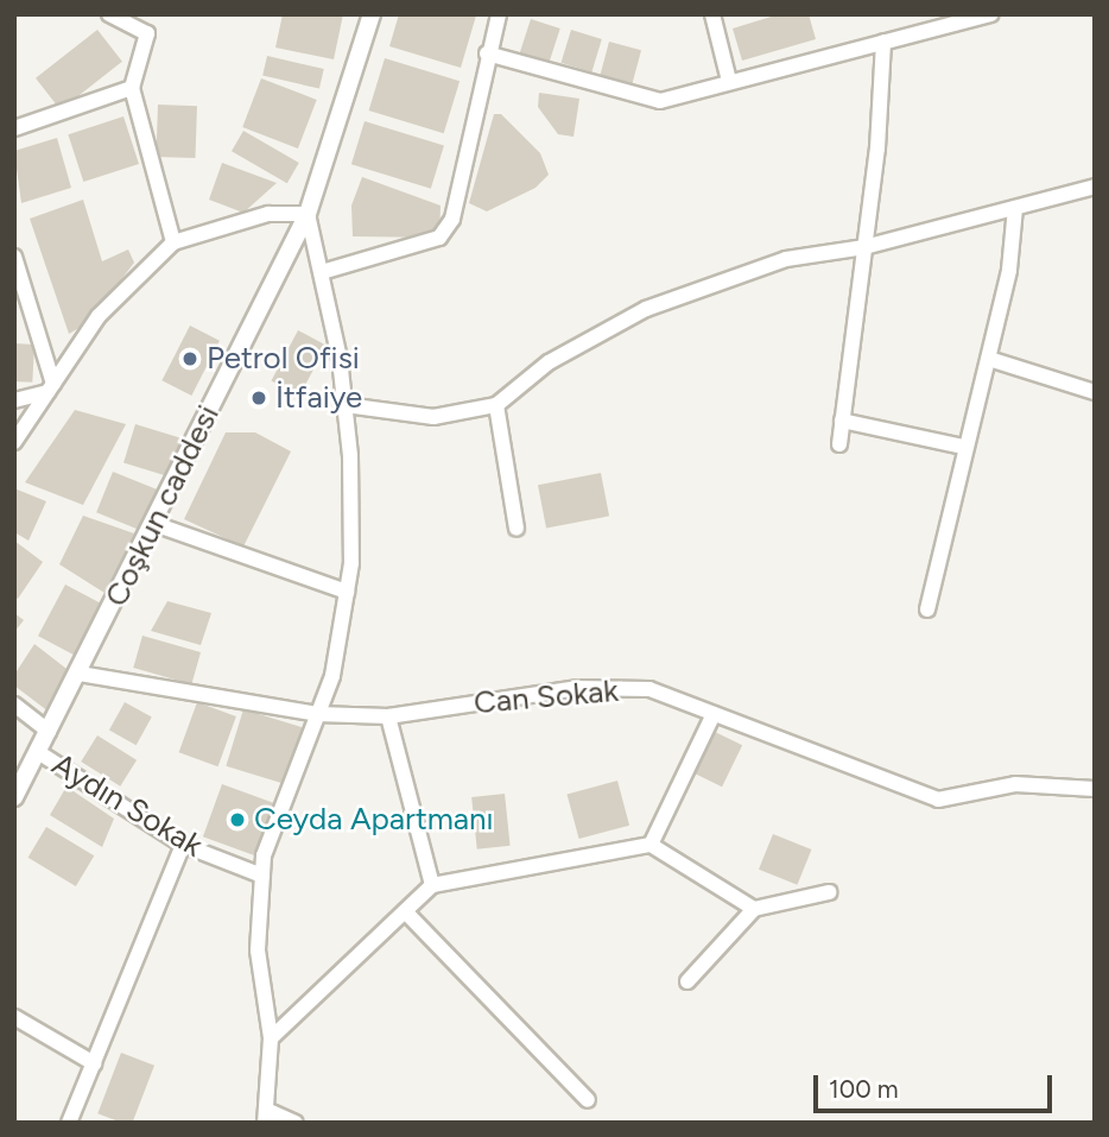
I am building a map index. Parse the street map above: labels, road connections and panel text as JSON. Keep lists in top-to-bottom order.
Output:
{
  "streets": {
    "street": ["Coşkun caddesi", "Can Sokak", "Aydın Sokak"]
  },
  "crossings": [
    ["Coşkun caddesi", "Can Sokak"],
    ["Coşkun caddesi", "Aydın Sokak"]
  ],
  "places": ["Petrol Ofisi", "İtfaiye", "Ceyda Apartmanı"],
  "scale_bar": "100 m"
}
